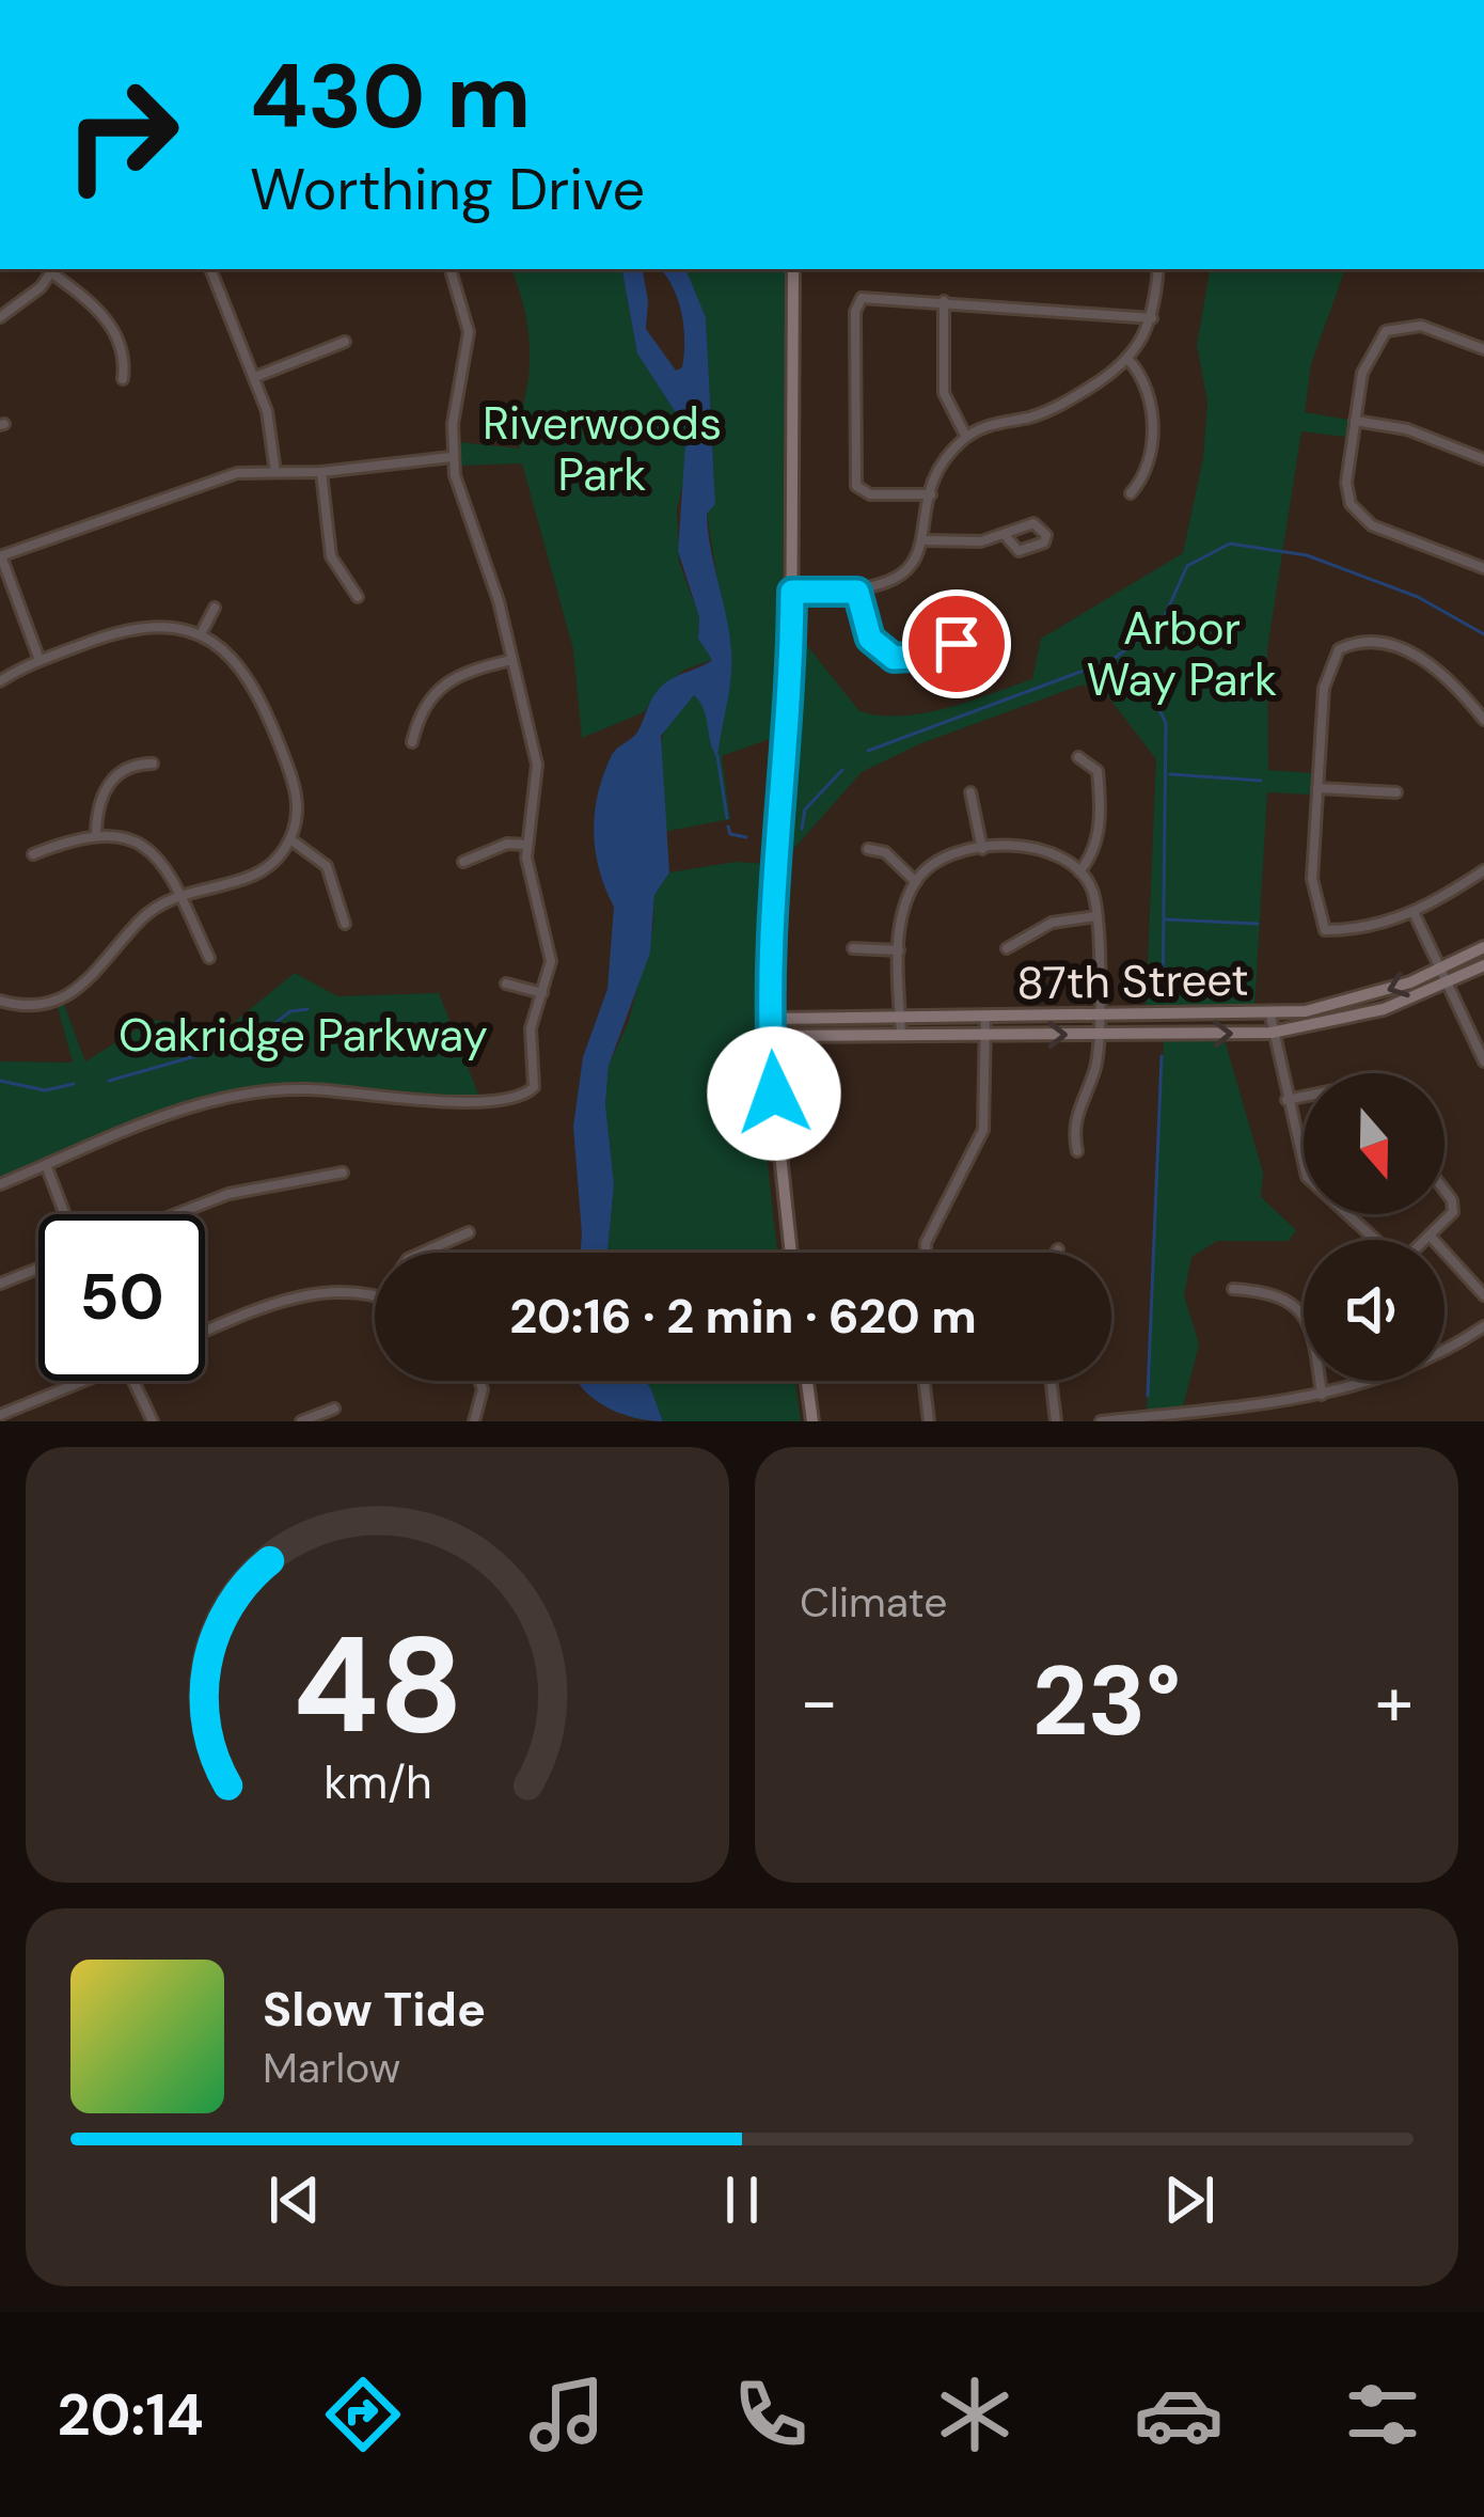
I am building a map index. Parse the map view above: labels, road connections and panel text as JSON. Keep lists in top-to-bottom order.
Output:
{
  "streets": {
    "street": ["87th Street"]
  },
  "parks": ["Riverwoods Park", "Arbor Way Park", "Oakridge Parkway"],
  "north": "bottom",
  "page": {
    "turn": ["430 m", "Worthing Drive"],
    "limit": "50",
    "trip": "20:16 · 2 min · 620 m",
    "tile": "Climate",
    "heat": ["−", "23°", "+"],
    "song": ["Slow Tide", "Marlow"],
    "tabs": "20:14",
    "gauge": ["48", "km/h"]
  }
}
